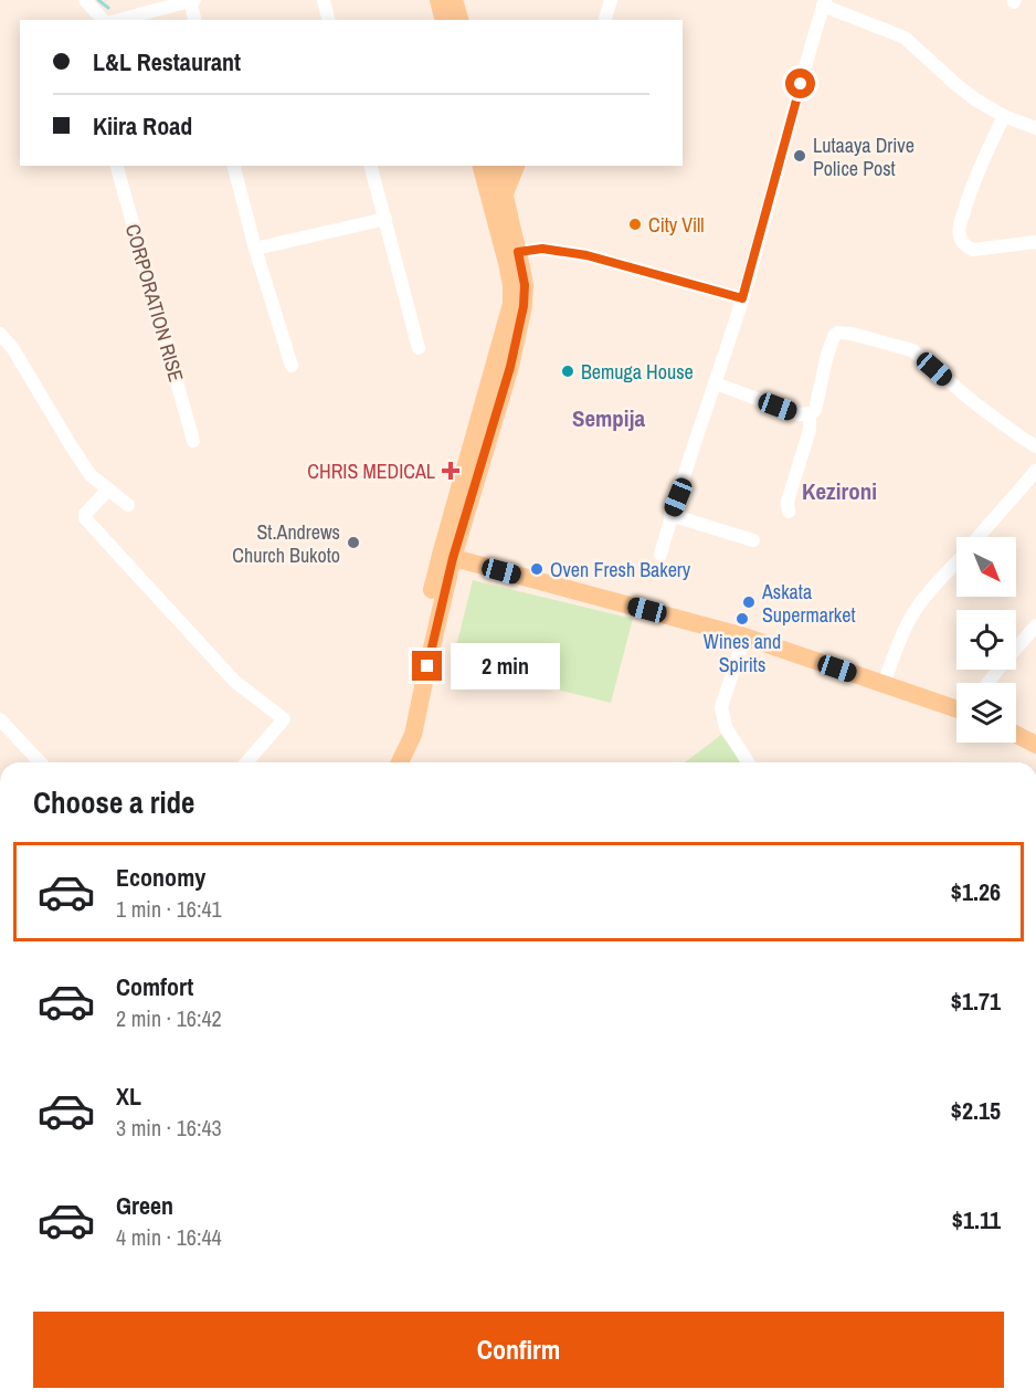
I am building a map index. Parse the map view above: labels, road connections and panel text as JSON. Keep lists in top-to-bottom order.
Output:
{
  "streets": {
    "street": ["CORPORATION RISE"]
  },
  "districts": ["Sempija", "Kezironi"],
  "places": {
    "other": [
      "Lutaaya Drive Police Post",
      "City Vill",
      "Bemuga House",
      "St.Andrews Church Bukoto",
      "Oven Fresh Bakery",
      "Askata Supermarket",
      "Wines and Spirits"
    ],
    "health": ["CHRIS MEDICAL"]
  },
  "north": "bottom right",
  "page": {
    "banner": ["L&L Restaurant", "Kiira Road"],
    "bubble": "2 min",
    "heading": "Choose a ride",
    "list": [
      {
        "name": "Economy",
        "note": "1 min · 16:41",
        "value": "$1.26"
      },
      {
        "name": "Comfort",
        "note": "2 min · 16:42",
        "value": "$1.71"
      },
      {
        "name": "XL",
        "note": "3 min · 16:43",
        "value": "$2.15"
      },
      {
        "name": "Green",
        "note": "4 min · 16:44",
        "value": "$1.11"
      }
    ],
    "buttons": "Confirm"
  }
}
